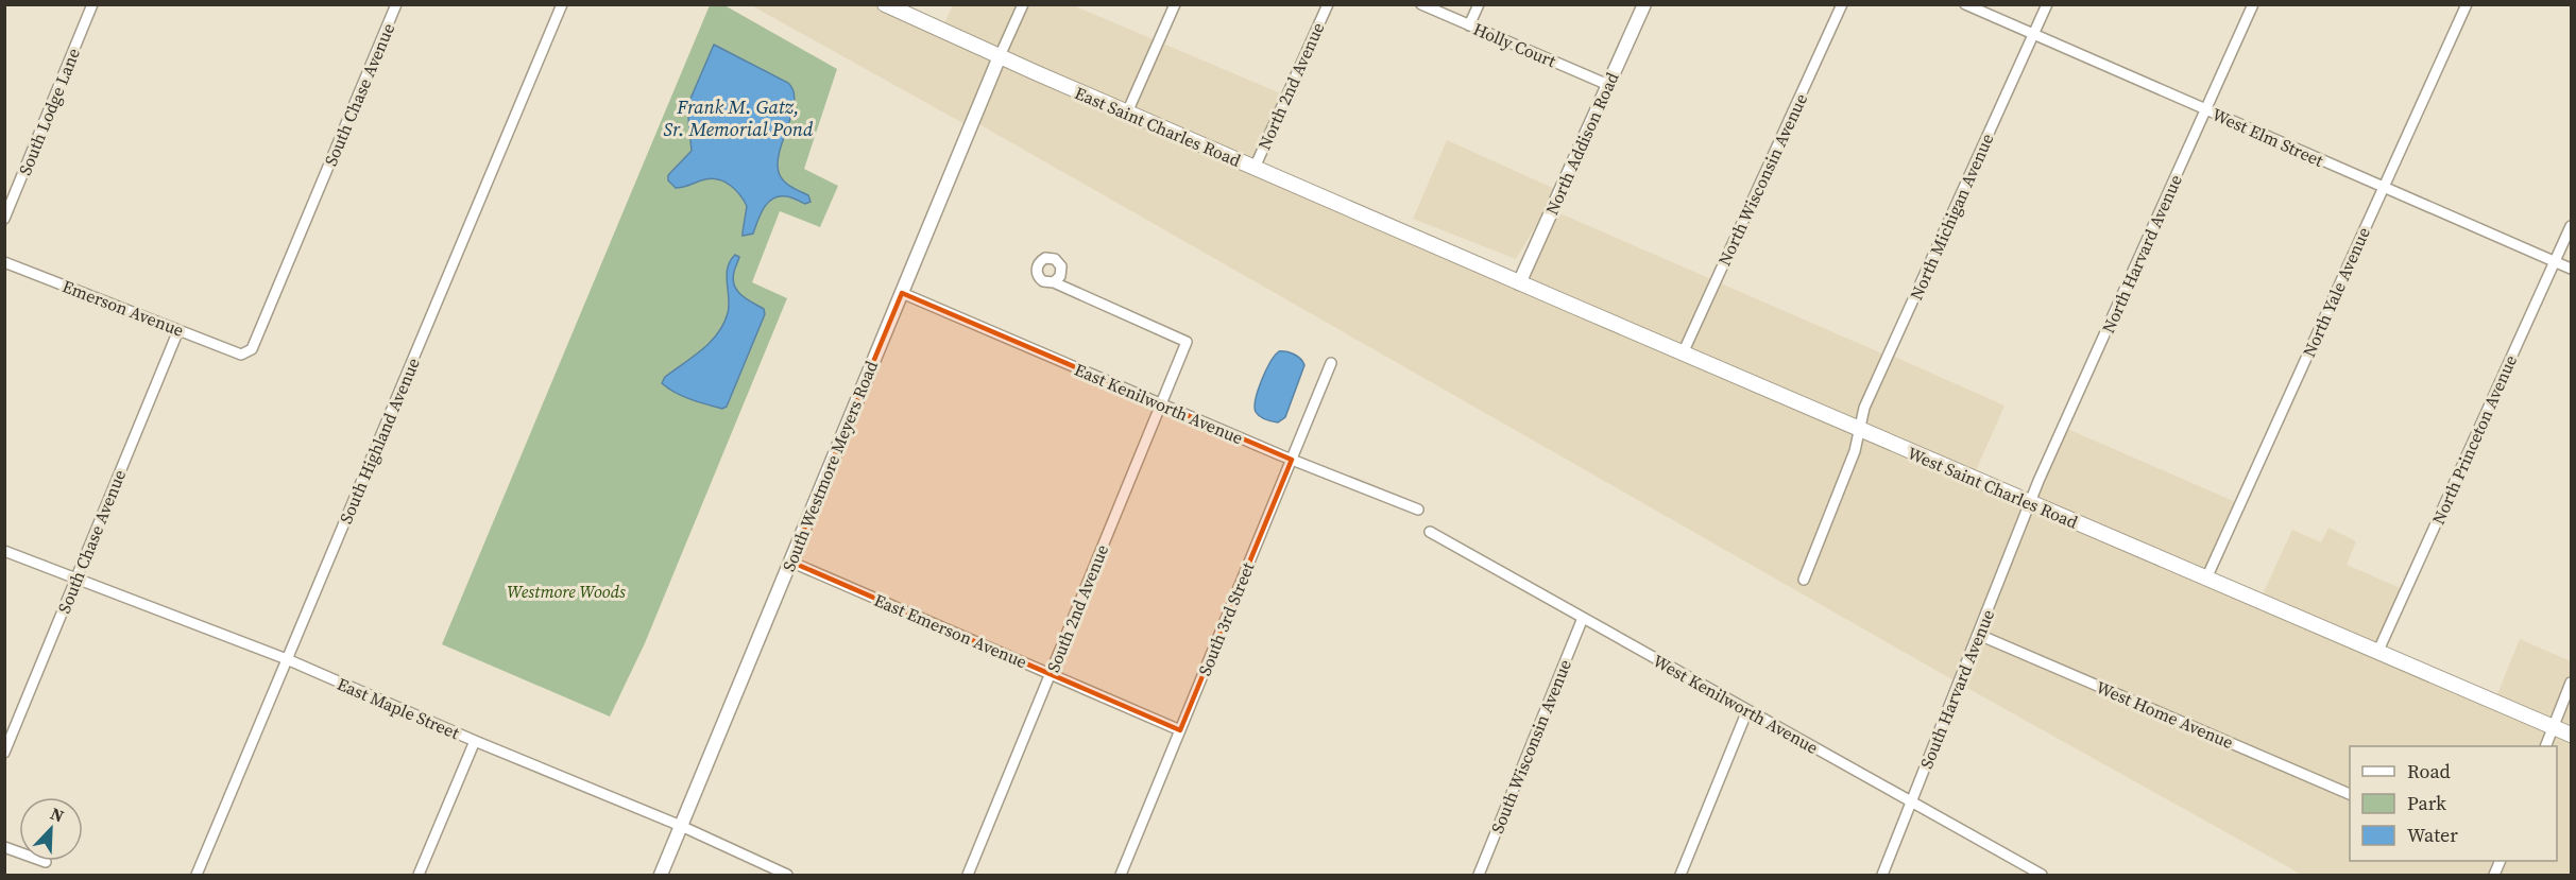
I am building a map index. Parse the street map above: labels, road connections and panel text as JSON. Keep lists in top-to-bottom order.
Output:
{
  "streets": {
    "main road": ["East Saint Charles Road", "West Saint Charles Road"],
    "street": [
      "Holly Court",
      "North 2nd Avenue",
      "South Chase Avenue",
      "South Lodge Lane",
      "West Elm Street",
      "North Addison Road",
      "North Wisconsin Avenue",
      "North Michigan Avenue",
      "North Harvard Avenue",
      "North Yale Avenue",
      "Emerson Avenue",
      "East Kenilworth Avenue",
      "North Princeton Avenue",
      "South Highland Avenue",
      "South Westmore Meyers Road",
      "South 2nd Avenue",
      "South 3rd Street",
      "East Emerson Avenue",
      "South Harvard Avenue",
      "West Kenilworth Avenue",
      "East Maple Street",
      "West Home Avenue",
      "South Wisconsin Avenue"
    ]
  },
  "crossings": [
    ["Holly Court", "North Addison Road"],
    ["North 2nd Avenue", "East Saint Charles Road"],
    ["South Chase Avenue", "Emerson Avenue"],
    ["South Chase Avenue", "East Maple Street"],
    ["East Saint Charles Road", "South Westmore Meyers Road"],
    ["East Saint Charles Road", "West Saint Charles Road"],
    ["West Elm Street", "North Michigan Avenue"],
    ["West Elm Street", "North Harvard Avenue"],
    ["West Elm Street", "North Yale Avenue"],
    ["West Elm Street", "North Princeton Avenue"],
    ["North Addison Road", "West Saint Charles Road"],
    ["North Wisconsin Avenue", "West Saint Charles Road"],
    ["North Michigan Avenue", "West Saint Charles Road"],
    ["North Harvard Avenue", "West Saint Charles Road"],
    ["North Harvard Avenue", "South Harvard Avenue"],
    ["North Yale Avenue", "West Saint Charles Road"],
    ["East Kenilworth Avenue", "South Westmore Meyers Road"],
    ["East Kenilworth Avenue", "South 2nd Avenue"],
    ["East Kenilworth Avenue", "South 3rd Street"],
    ["North Princeton Avenue", "West Saint Charles Road"],
    ["South Highland Avenue", "East Maple Street"],
    ["South Westmore Meyers Road", "East Emerson Avenue"],
    ["South Westmore Meyers Road", "East Maple Street"],
    ["West Saint Charles Road", "South Harvard Avenue"],
    ["South 2nd Avenue", "East Emerson Avenue"],
    ["South 3rd Street", "East Emerson Avenue"],
    ["South Harvard Avenue", "West Kenilworth Avenue"],
    ["South Harvard Avenue", "West Home Avenue"],
    ["West Kenilworth Avenue", "South Wisconsin Avenue"]
  ],
  "water": ["Frank M. Gatz, Sr. Memorial Pond"],
  "parks": ["Westmore Woods"],
  "legend": ["Road", "Park", "Water"],
  "north": "top right"
}
